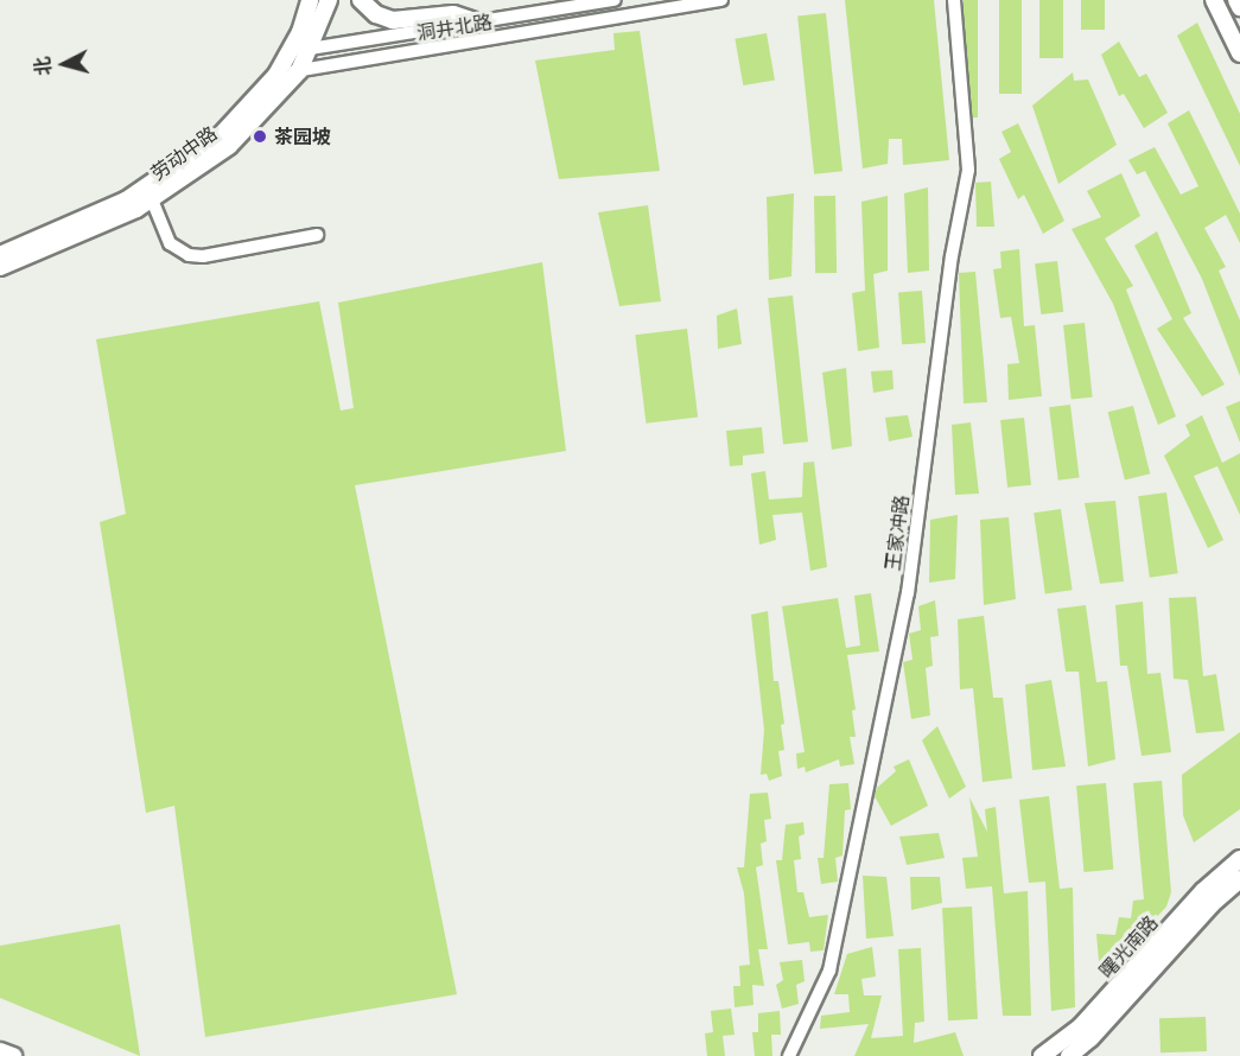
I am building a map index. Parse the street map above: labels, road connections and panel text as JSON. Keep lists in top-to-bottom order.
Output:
{
  "streets": {
    "main road": ["劳动中路", "曙光南路"],
    "street": ["洞井北路", "王家冲路"]
  },
  "crossings": [
    ["洞井北路", "劳动中路"]
  ],
  "places": ["茶园坡"],
  "north": "left"
}
